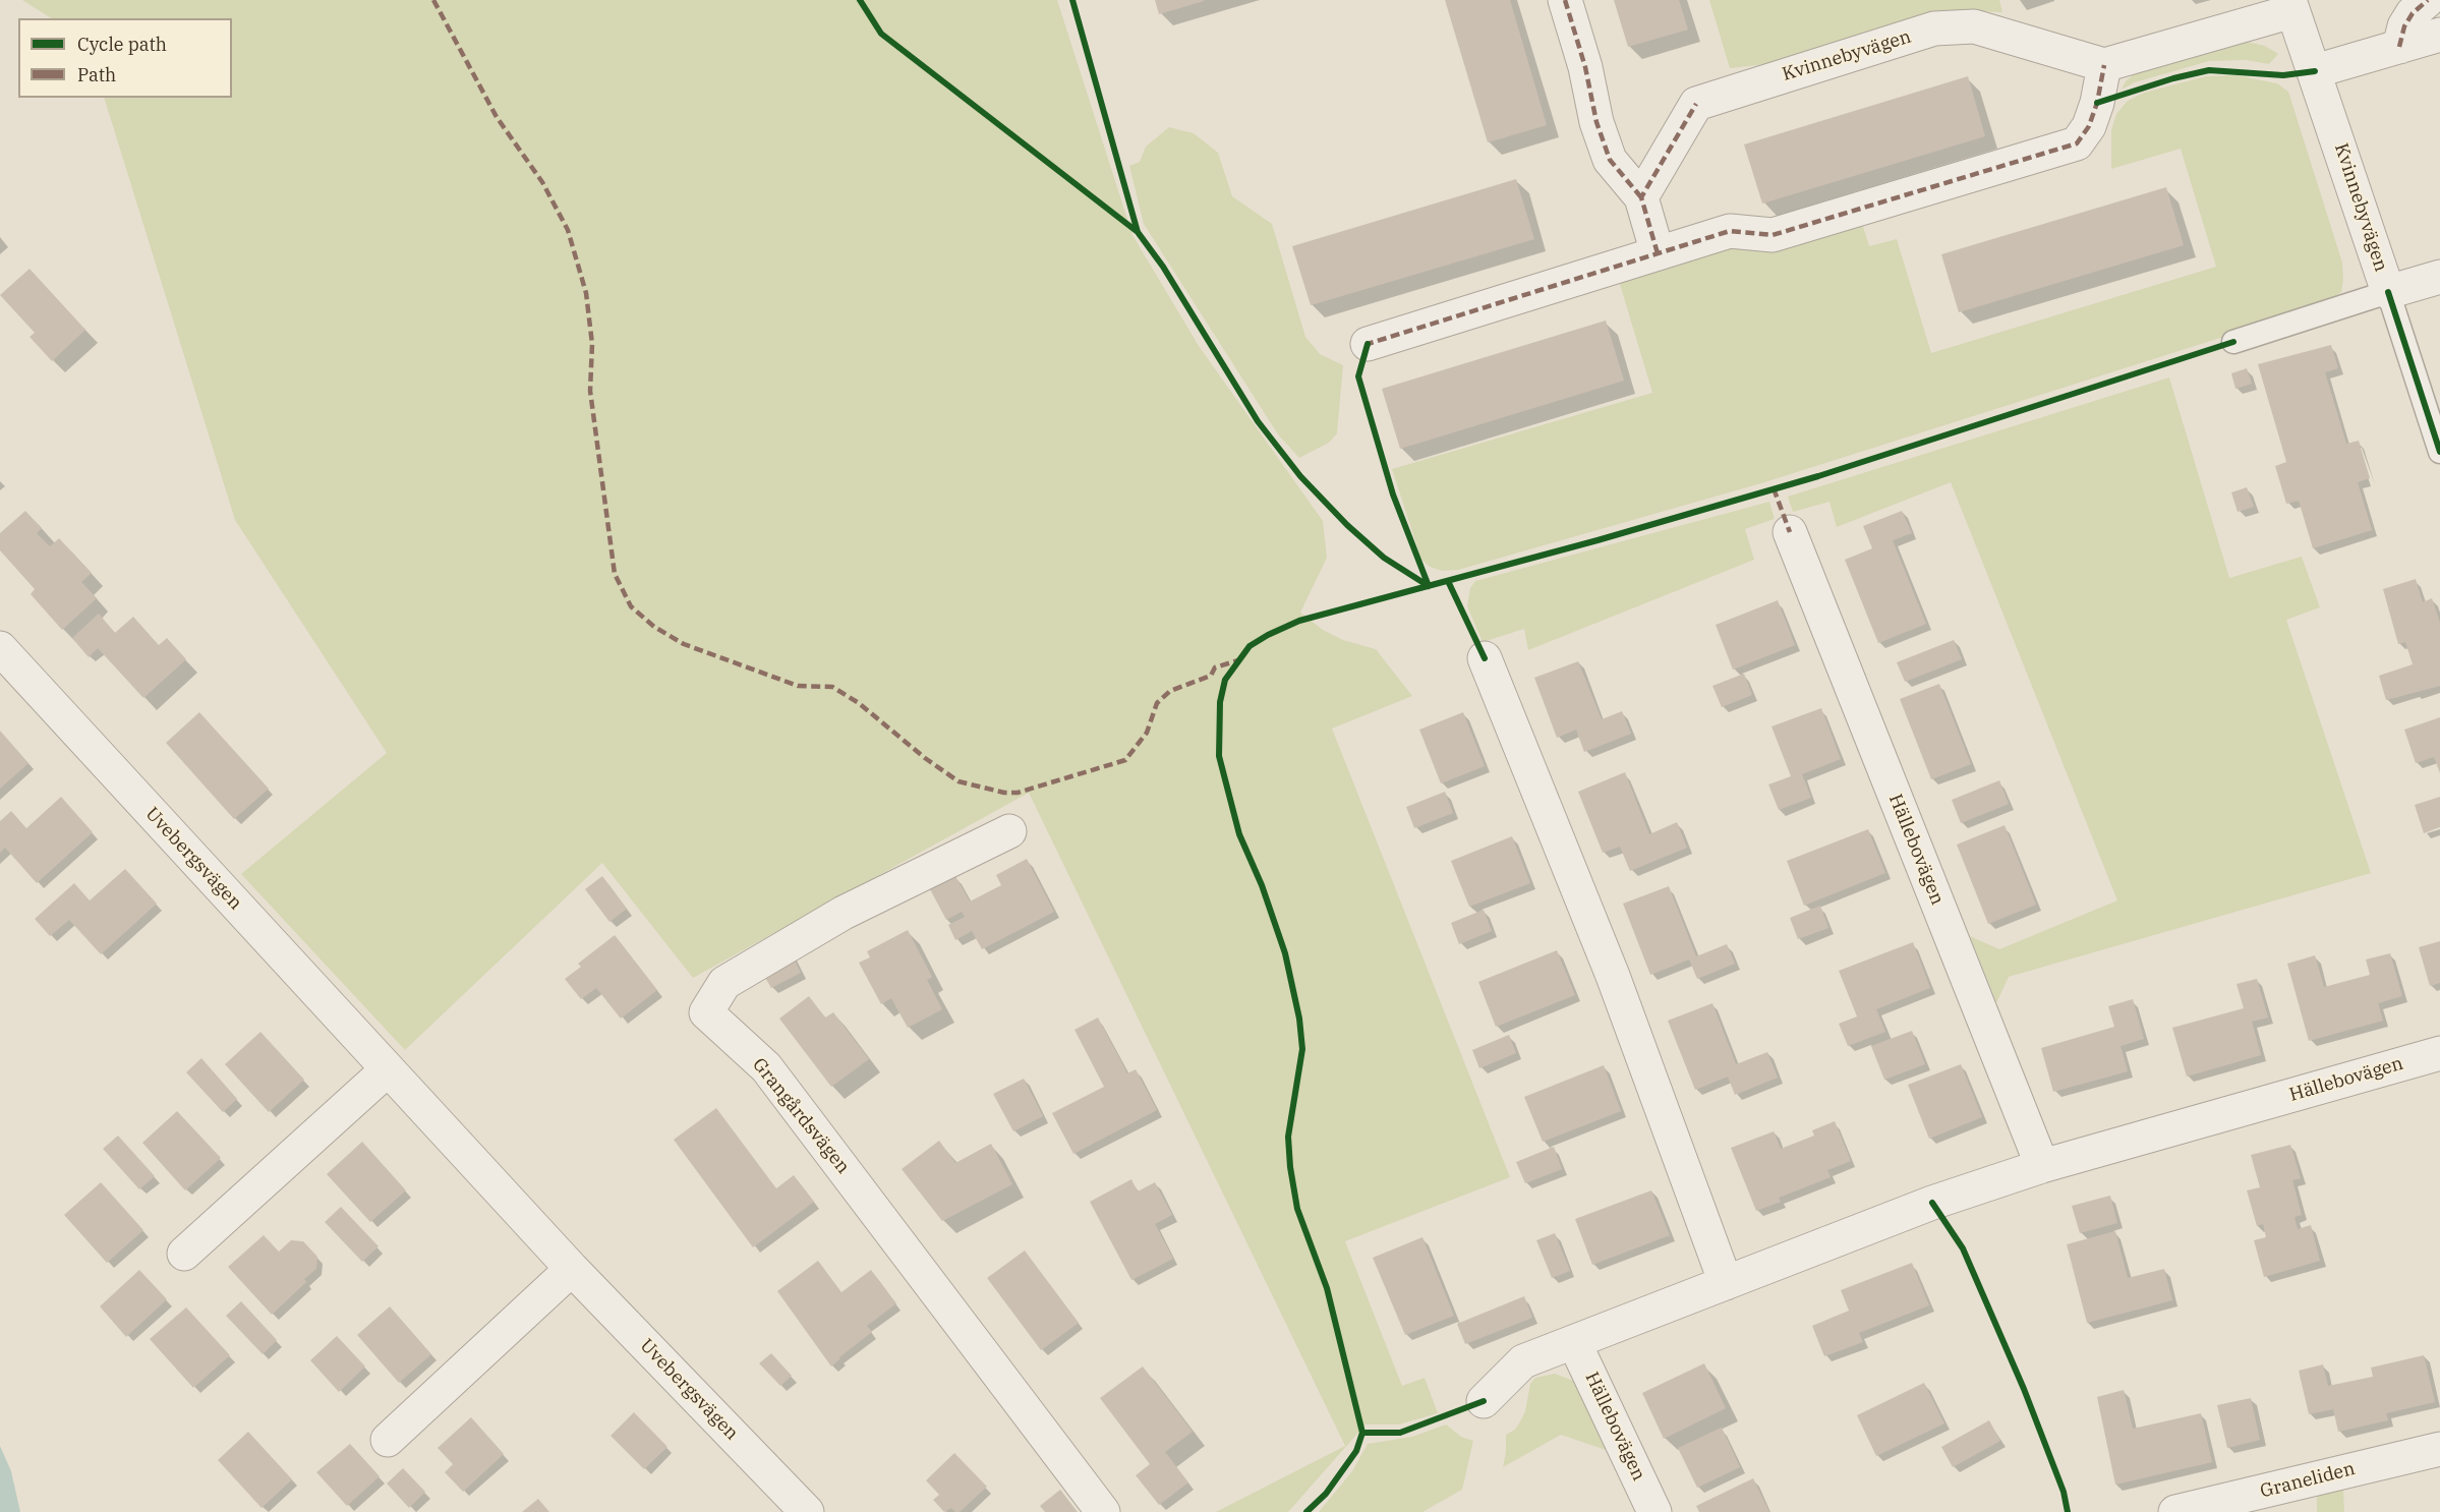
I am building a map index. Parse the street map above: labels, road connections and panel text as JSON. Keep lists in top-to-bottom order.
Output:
{
  "streets": {
    "street": [
      "Kvinnebyvägen",
      "Hällebovägen",
      "Uvebergsvägen",
      "Grangårdsvägen",
      "Graneliden"
    ]
  },
  "legend": ["Cycle path", "Path"]
}
